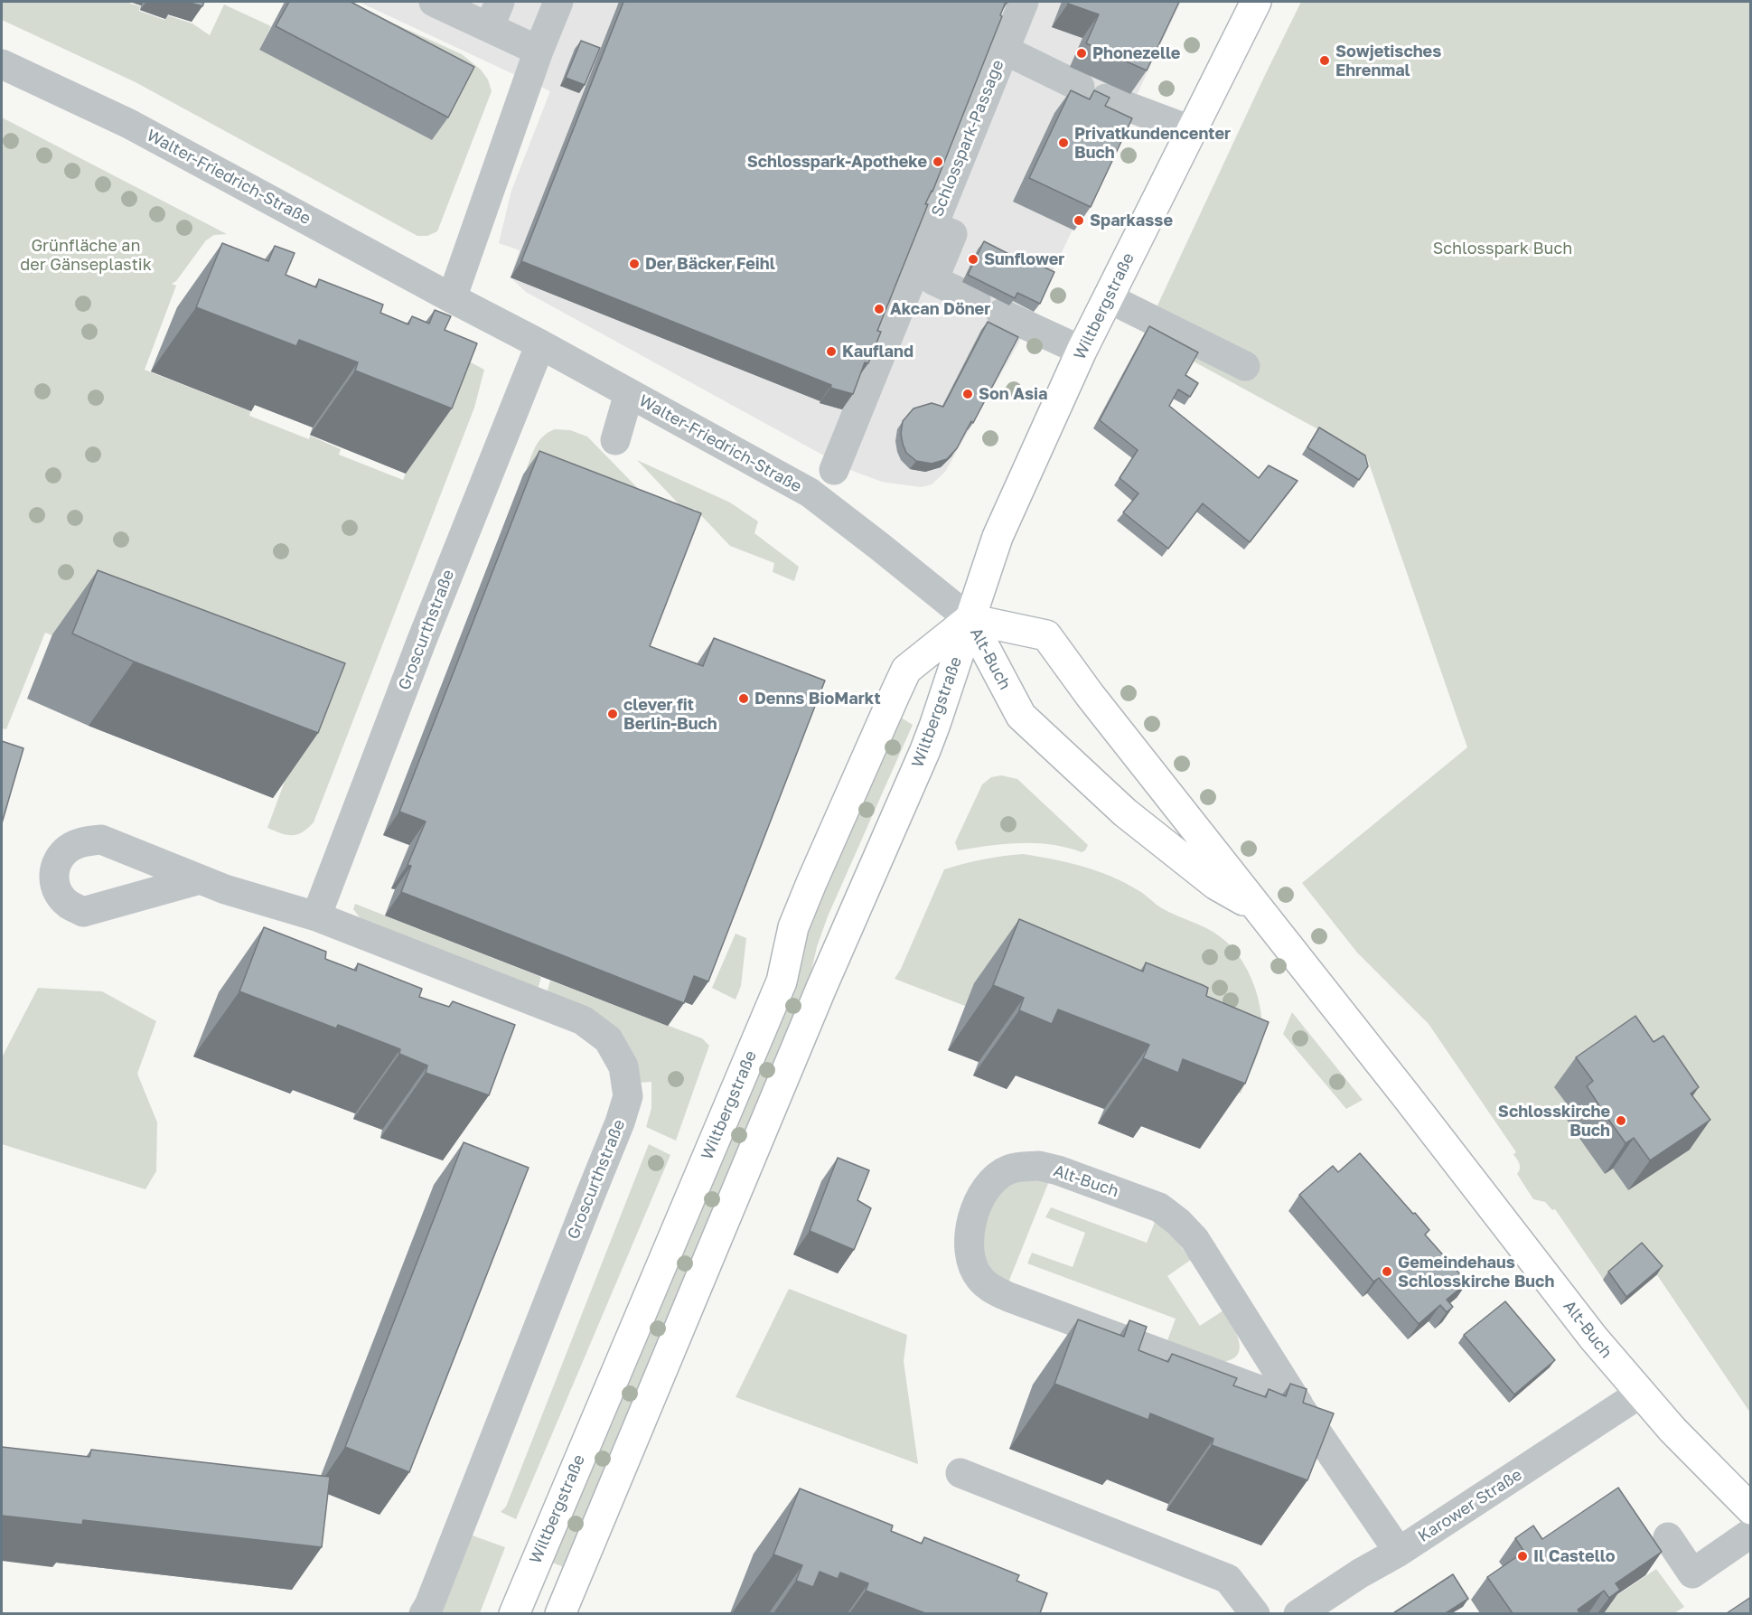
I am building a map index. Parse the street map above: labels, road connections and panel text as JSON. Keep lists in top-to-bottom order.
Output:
{
  "streets": {
    "main road": ["Wiltbergstraße", "Alt-Buch"],
    "street": [
      "Schlosspark-Passage",
      "Walter-Friedrich-Straße",
      "Groscurthstraße",
      "Karower Straße"
    ]
  },
  "crossings": [
    ["Schlosspark-Passage", "Wiltbergstraße"],
    ["Walter-Friedrich-Straße", "Wiltbergstraße"],
    ["Walter-Friedrich-Straße", "Groscurthstraße"],
    ["Walter-Friedrich-Straße", "Alt-Buch"],
    ["Wiltbergstraße", "Alt-Buch"],
    ["Alt-Buch", "Karower Straße"]
  ],
  "parks": ["Grünfläche an der Gänseplastik", "Schlosspark Buch"],
  "places": [
    "Phonezelle",
    "Sowjetisches Ehrenmal",
    "Privatkundencenter Buch",
    "Schlosspark-Apotheke",
    "Sparkasse",
    "Sunflower",
    "Der Bäcker Feihl",
    "Akcan Döner",
    "Kaufland",
    "Son Asia",
    "Denns BioMarkt",
    "clever fit Berlin-Buch",
    "Schlosskirche Buch",
    "Gemeindehaus Schlosskirche Buch",
    "Il Castello"
  ]
}
